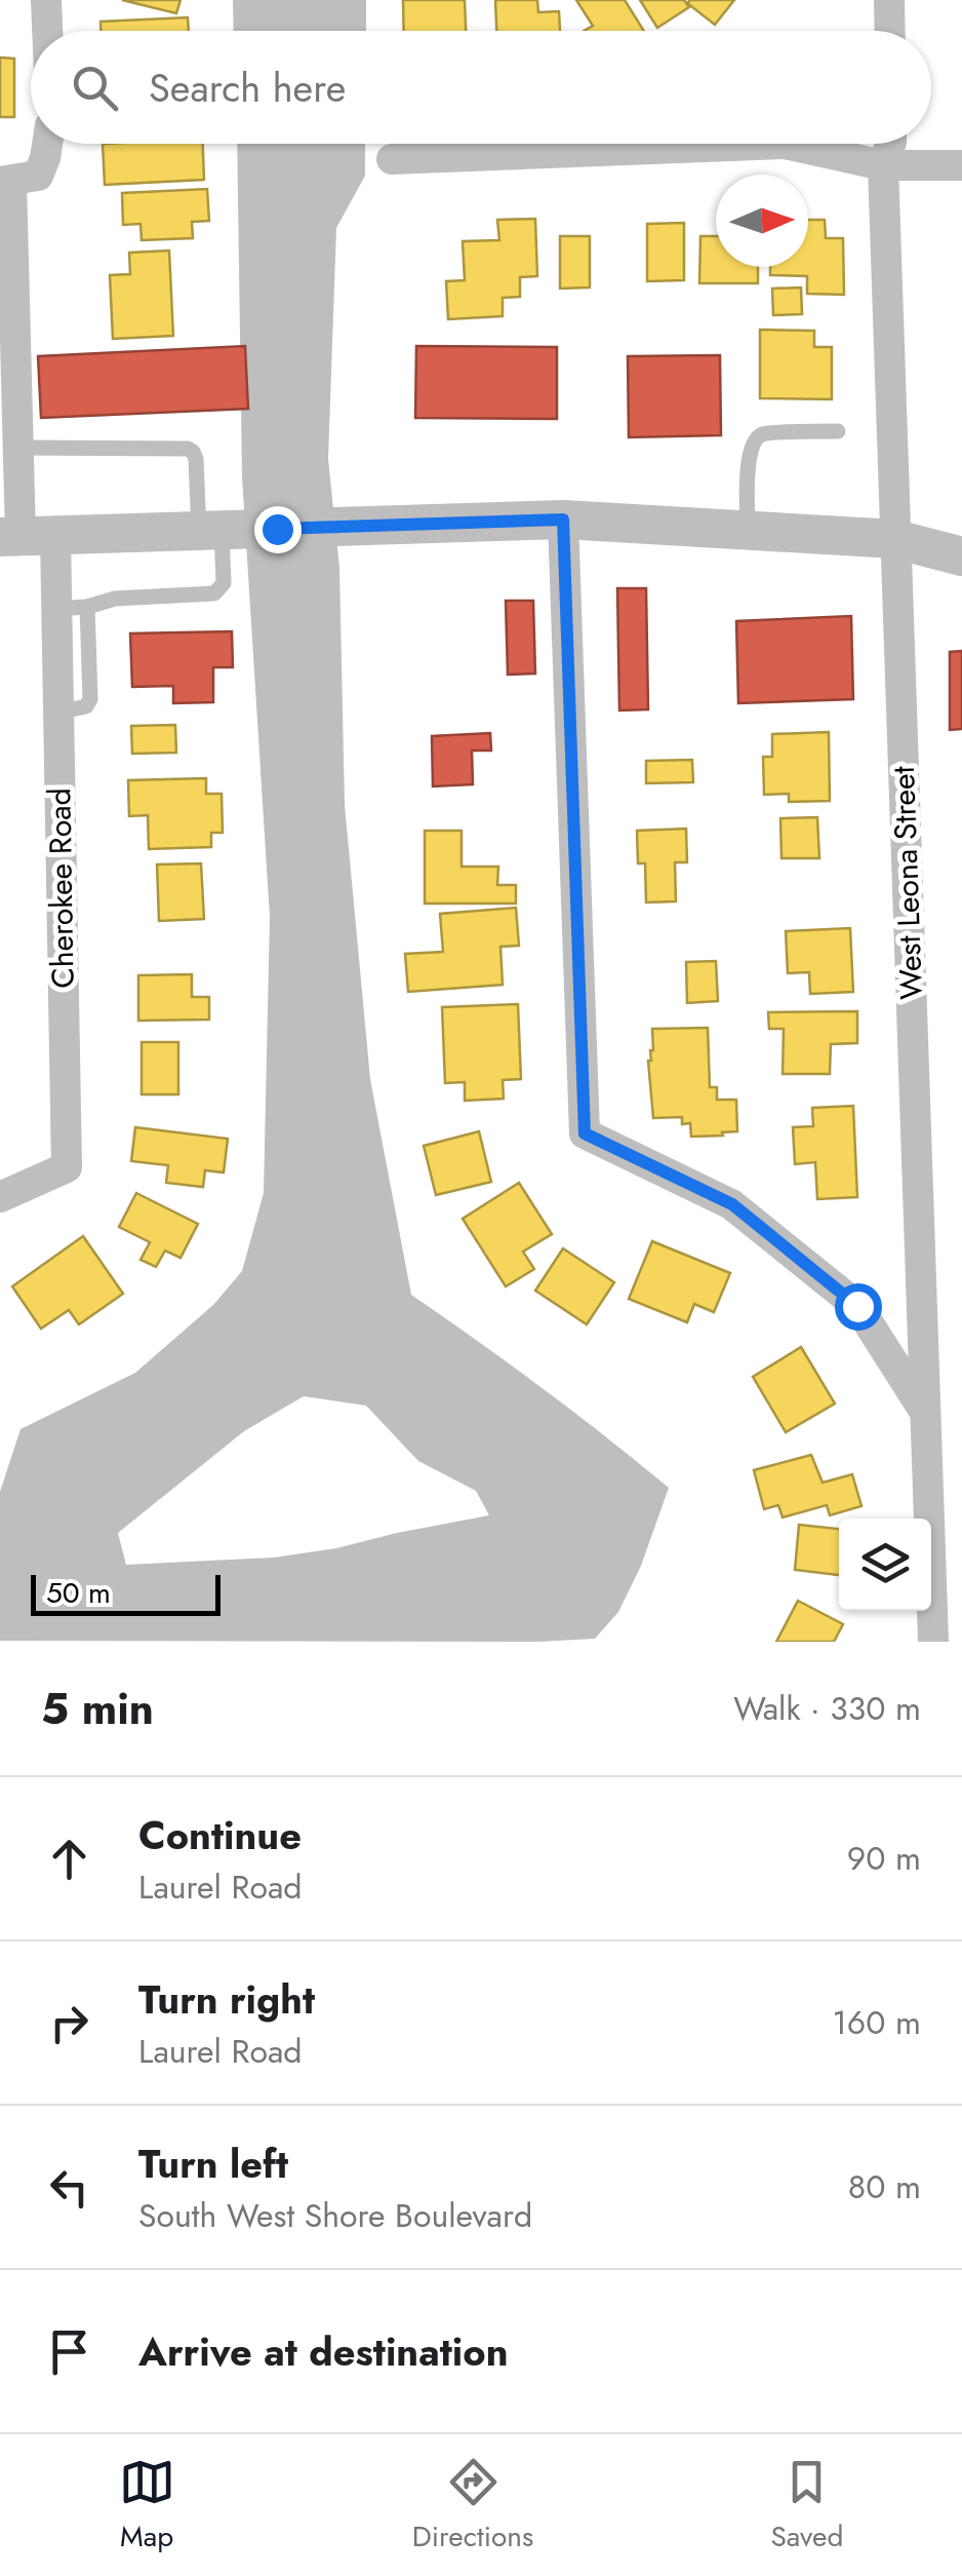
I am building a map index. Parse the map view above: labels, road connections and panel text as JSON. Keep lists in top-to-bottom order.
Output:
{
  "streets": {
    "street": ["West Leona Street", "Cherokee Road"]
  },
  "scale_bar": "50 m",
  "north": "right",
  "page": {
    "search": "Search here",
    "scale": "50 m",
    "heading": ["5 min", "Walk · 330 m"],
    "list": [
      ["Continue", "Laurel Road", "90 m"],
      ["Turn right", "Laurel Road", "160 m"],
      ["Turn left", "South West Shore Boulevard", "80 m"],
      "Arrive at destination"
    ],
    "nav": ["Map", "Directions", "Saved"]
  }
}
